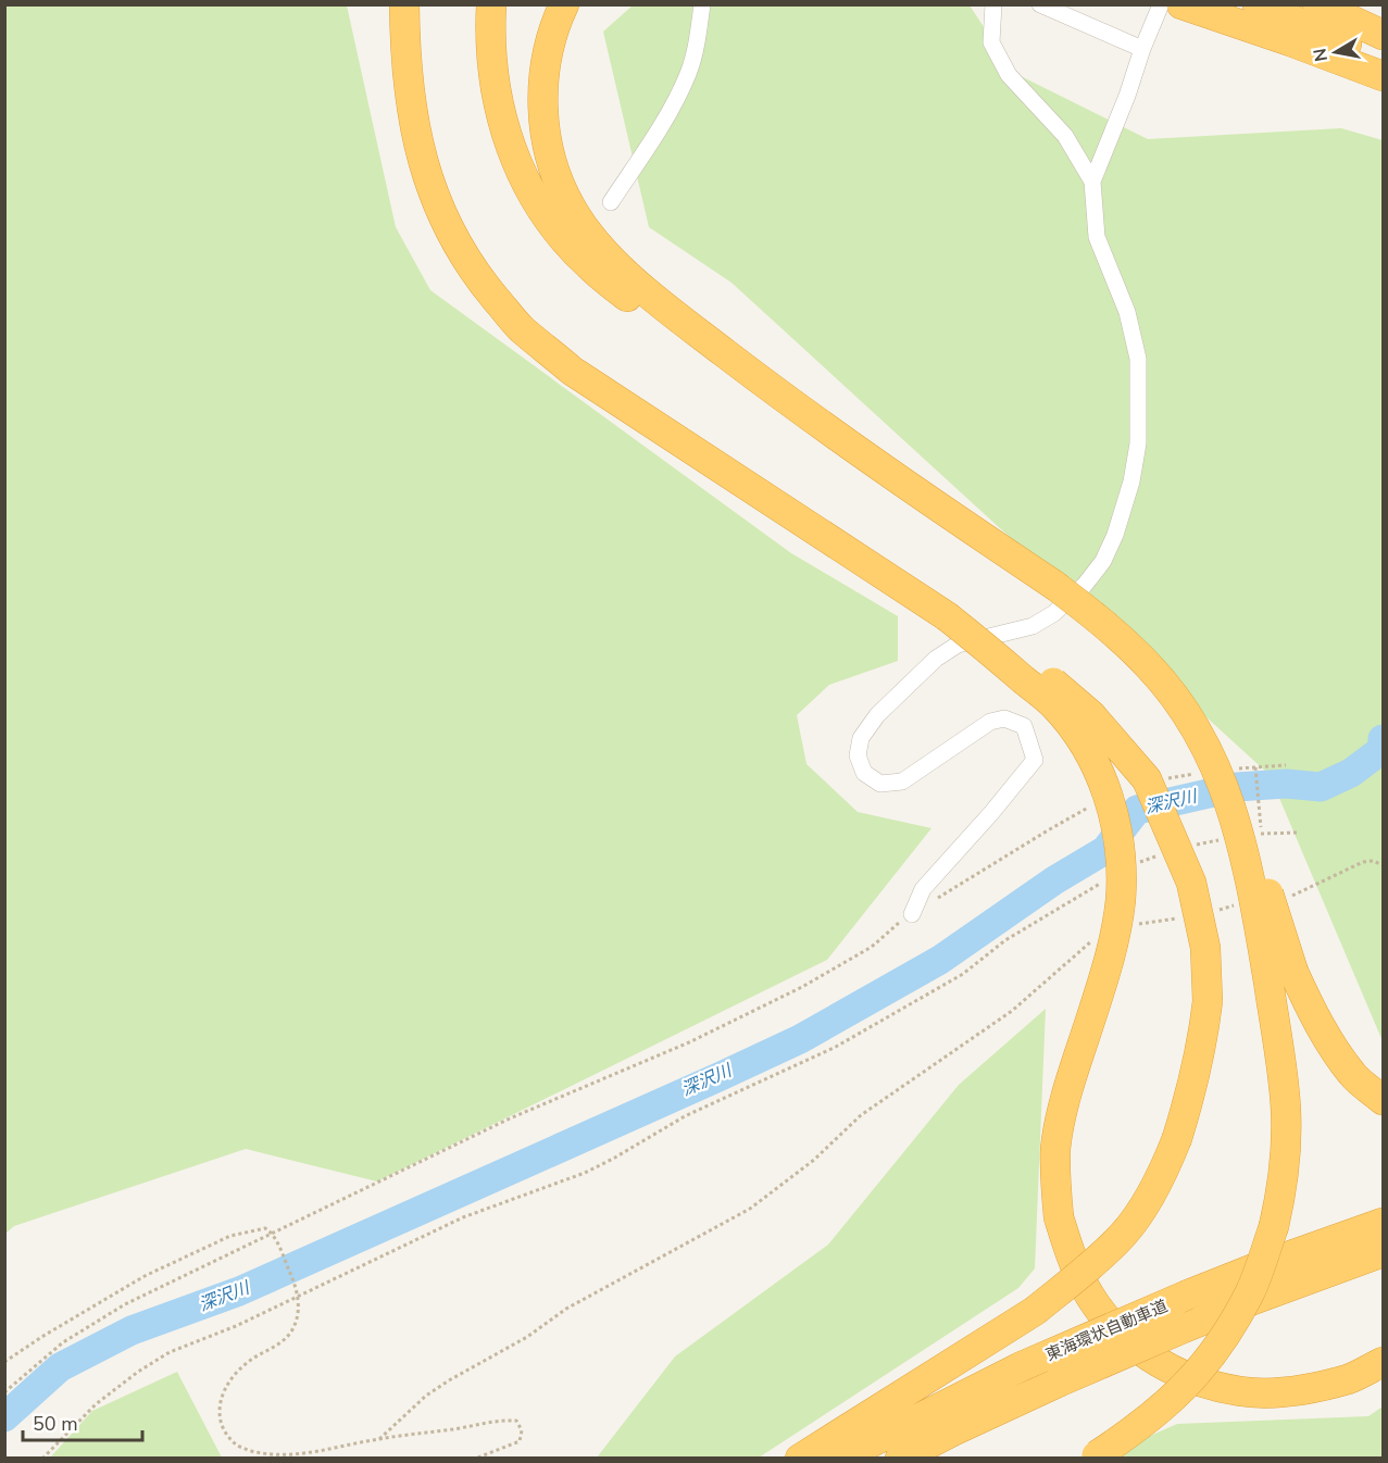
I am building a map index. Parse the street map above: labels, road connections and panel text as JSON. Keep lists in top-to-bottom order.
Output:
{
  "streets": {
    "highway": ["東海環状自動車道"]
  },
  "water": ["深沢川"],
  "scale_bar": "50 m",
  "north": "left"
}
